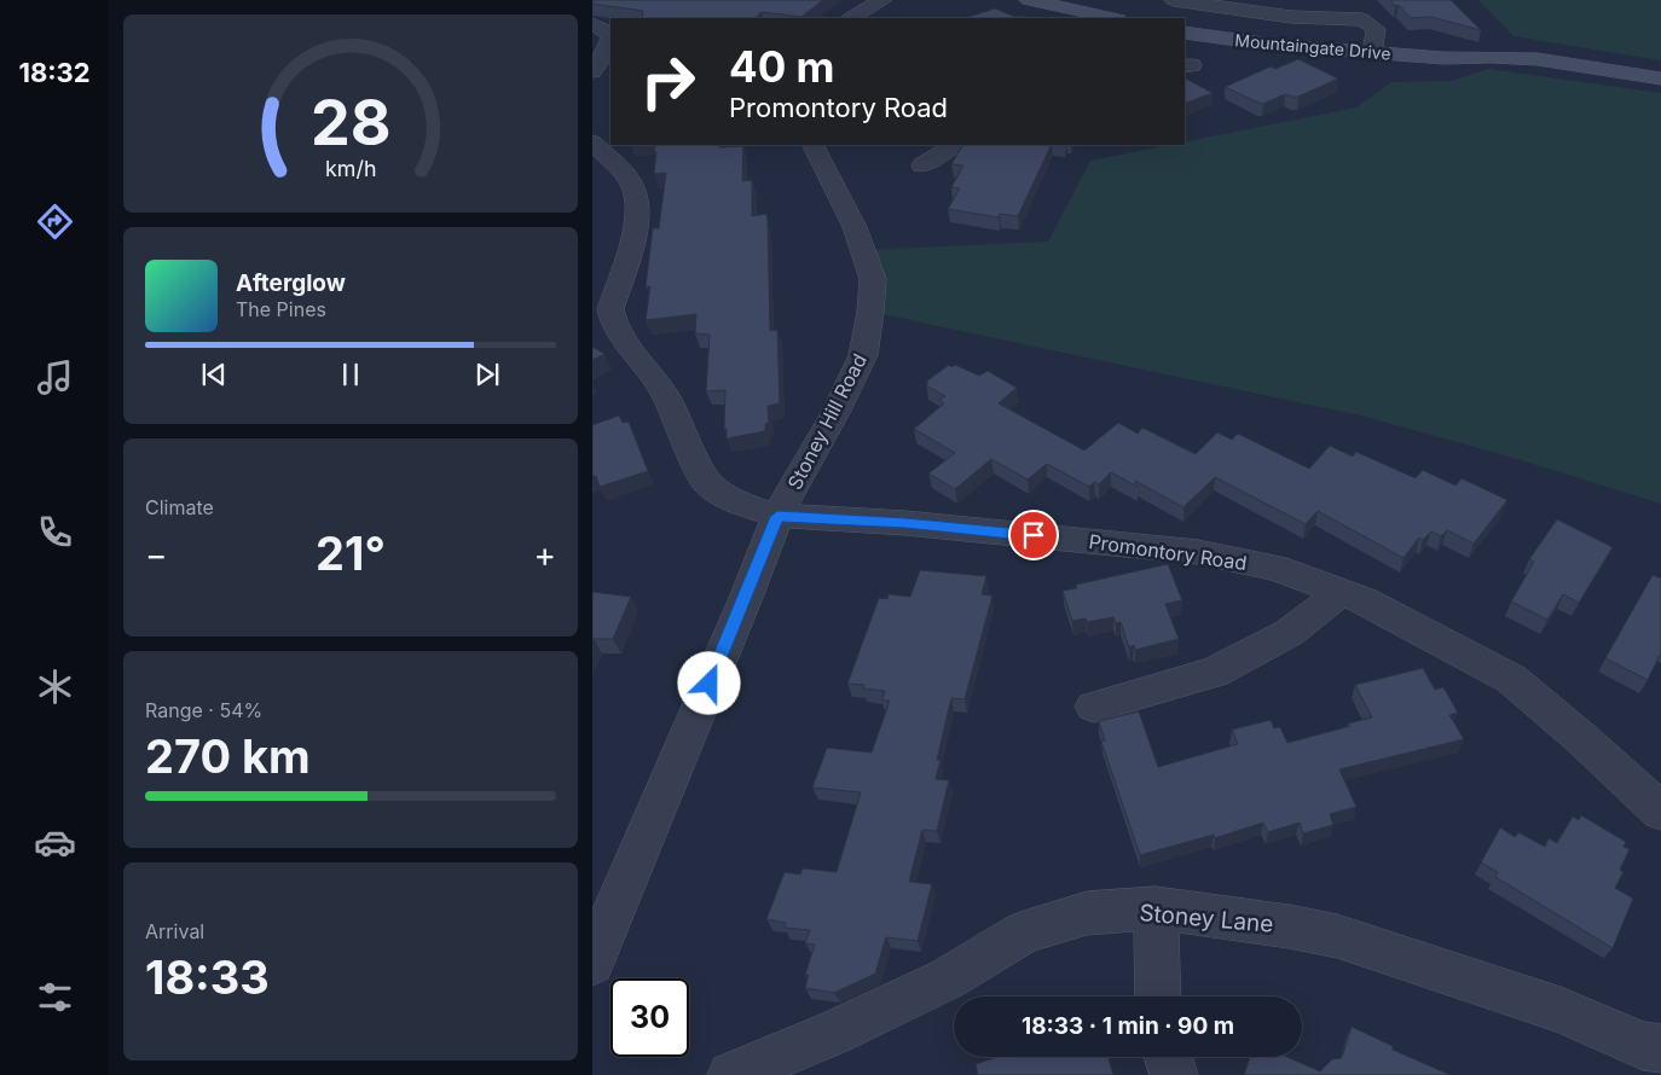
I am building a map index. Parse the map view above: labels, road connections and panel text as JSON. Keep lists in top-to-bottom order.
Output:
{
  "streets": {
    "street": [
      "Mountaingate Drive",
      "Stoney Hill Road",
      "Promontory Road",
      "Stoney Lane"
    ]
  },
  "crossings": [
    ["Stoney Hill Road", "Promontory Road"]
  ],
  "page": {
    "tabs": "18:32",
    "turn": ["40 m", "Promontory Road"],
    "song": ["Afterglow", "The Pines"],
    "tile": [
      "Climate",
      ["Range · 54%", "270 km"],
      ["Arrival", "18:33"]
    ],
    "heat": ["−", "21°", "+"],
    "limit": "30",
    "trip": "18:33 · 1 min · 90 m",
    "gauge": ["28", "km/h"]
  }
}
